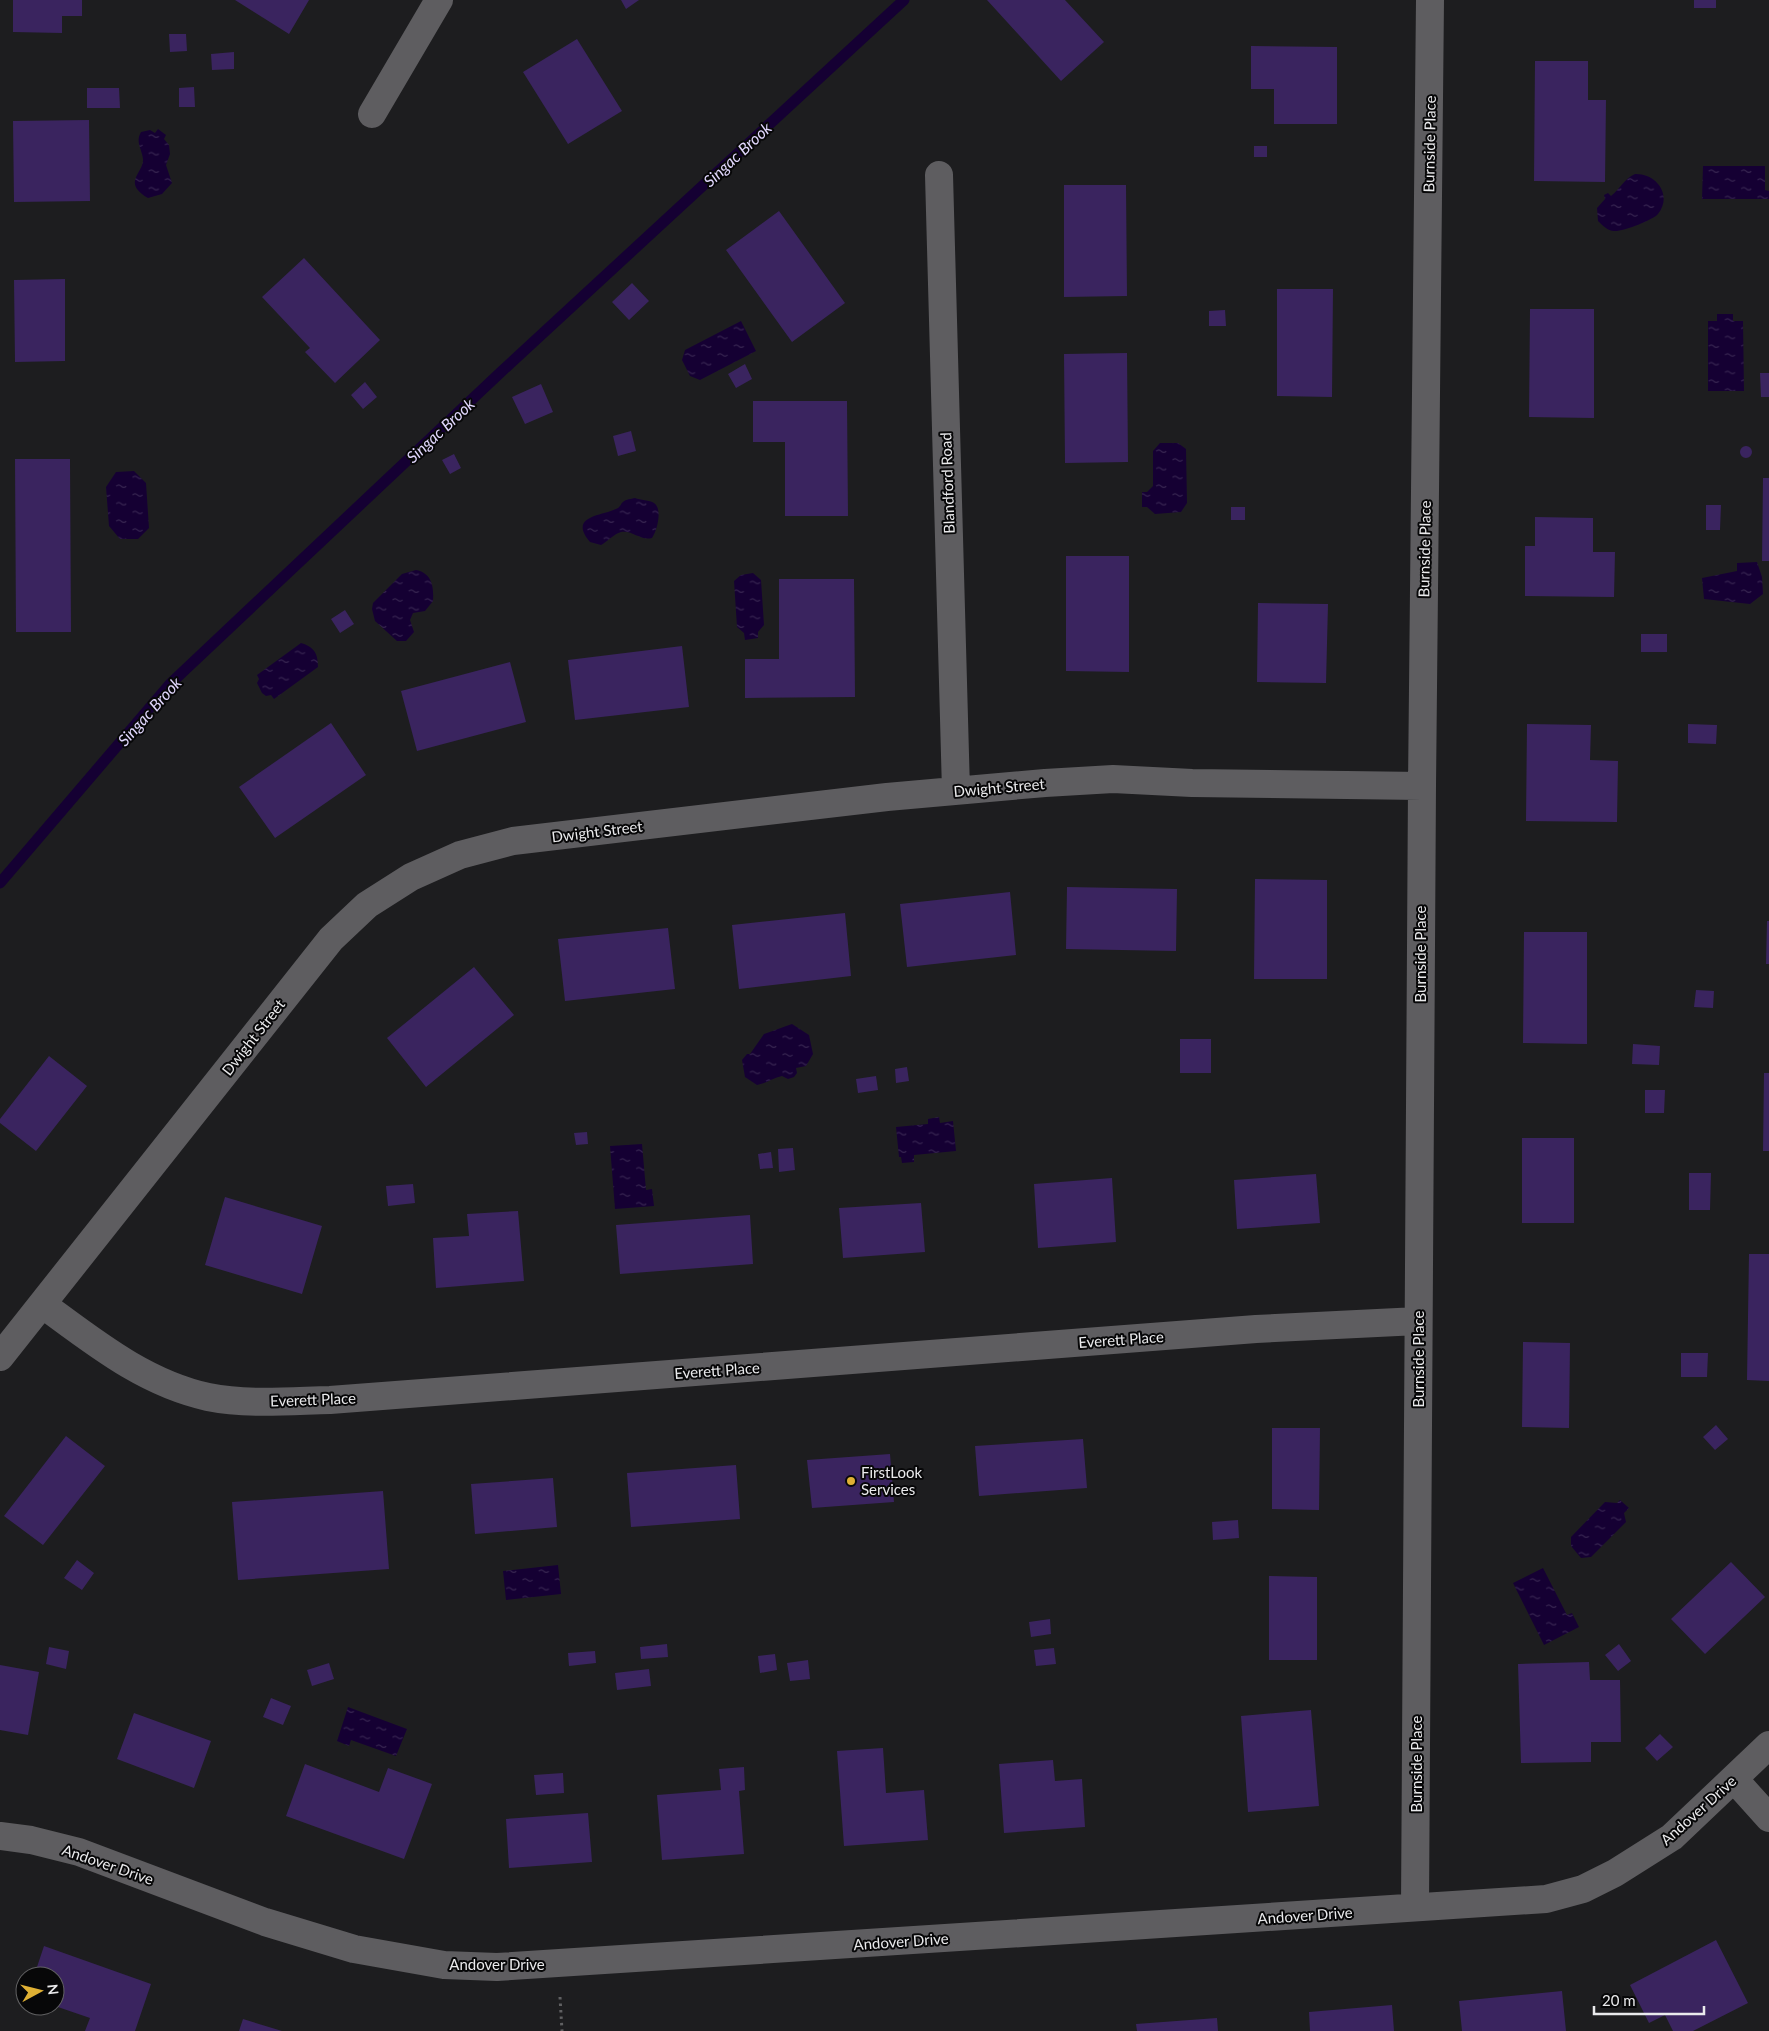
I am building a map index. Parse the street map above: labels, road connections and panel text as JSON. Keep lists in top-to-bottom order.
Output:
{
  "streets": {
    "street": [
      "Burnside Place",
      "Blandford Road",
      "Dwight Street",
      "Everett Place",
      "Andover Drive"
    ]
  },
  "crossings": [
    ["Burnside Place", "Dwight Street"],
    ["Burnside Place", "Everett Place"],
    ["Burnside Place", "Andover Drive"],
    ["Blandford Road", "Dwight Street"],
    ["Dwight Street", "Everett Place"]
  ],
  "water": ["Singac Brook"],
  "places": ["FirstLook Services"],
  "scale_bar": "20 m",
  "north": "right"
}
